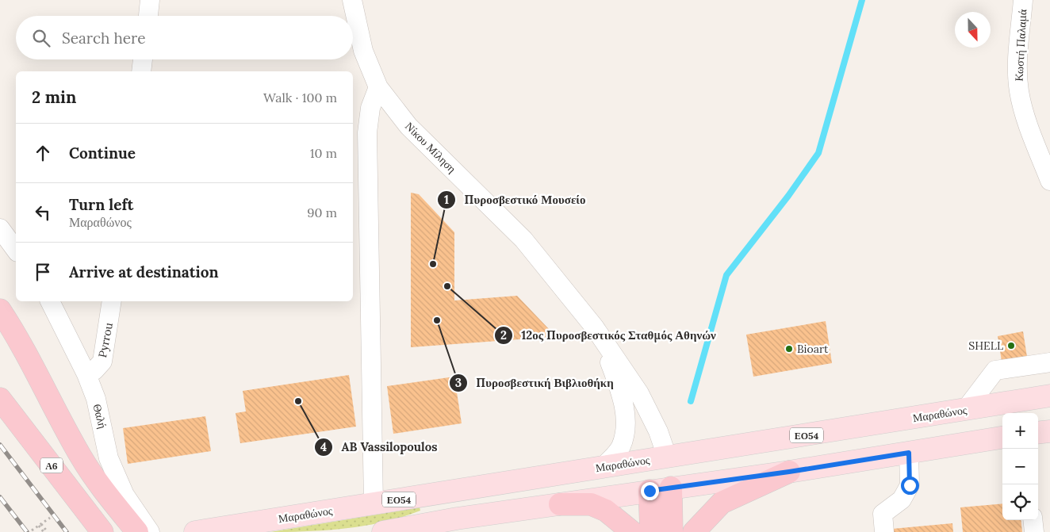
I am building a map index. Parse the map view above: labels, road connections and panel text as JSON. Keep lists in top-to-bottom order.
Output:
{
  "streets": {
    "highway": ["Α6"],
    "main road": ["Μαραθώνος", "ΕΟ54"],
    "street": [
      "Κωστή Παλαμά",
      "Νίκου Μίληση",
      "Pyrrou",
      "Θαλή"
    ]
  },
  "crossings": [
    ["Νίκου Μίληση", "Μαραθώνος"],
    ["Pyrrou", "Θαλή"]
  ],
  "places": [
    "Πυροσβεστικό Μουσείο",
    "12ος Πυροσβεστικός Σταθμός Αθηνών",
    "Πυροσβεστική Βιβλιοθήκη",
    "SHELL",
    "Bioart",
    "AB Vassilopoulos"
  ],
  "north": "bottom",
  "page": {
    "search": "Search here",
    "heading": ["2 min", "Walk · 100 m"],
    "list": [
      ["Continue", "10 m"],
      ["Turn left", "Μαραθώνος", "90 m"],
      "Arrive at destination"
    ],
    "map_buttons": ["+", "−"]
  }
}
